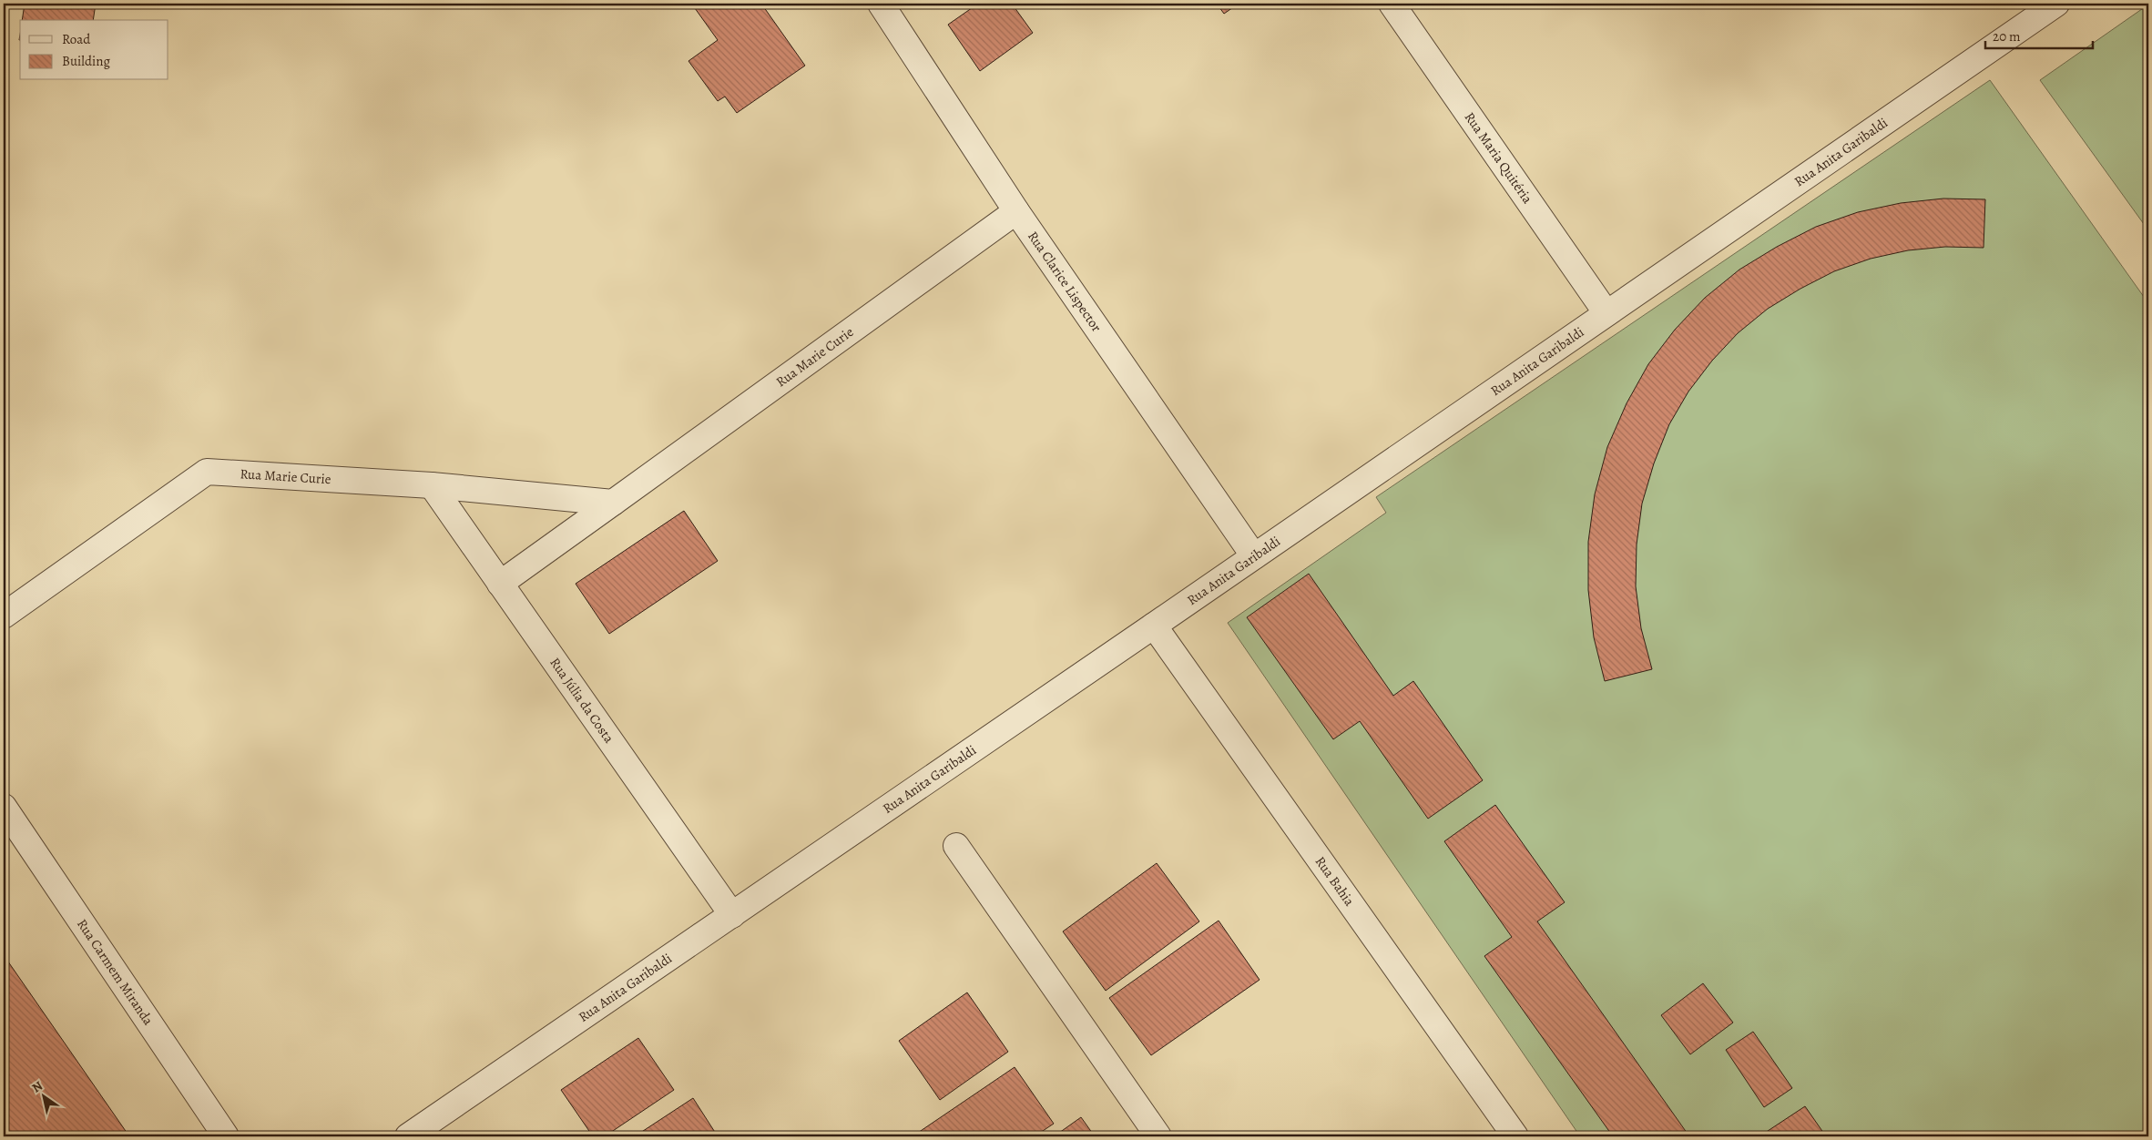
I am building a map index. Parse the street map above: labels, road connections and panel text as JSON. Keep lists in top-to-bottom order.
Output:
{
  "streets": {
    "street": [
      "Rua Anita Garibaldi",
      "Rua Maria Quitéria",
      "Rua Clarice Lispector",
      "Rua Marie Curie",
      "Rua Júlia da Costa",
      "Rua Bahia",
      "Rua Carmem Miranda"
    ]
  },
  "crossings": [
    ["Rua Anita Garibaldi", "Rua Maria Quitéria"],
    ["Rua Anita Garibaldi", "Rua Clarice Lispector"],
    ["Rua Anita Garibaldi", "Rua Júlia da Costa"],
    ["Rua Anita Garibaldi", "Rua Bahia"],
    ["Rua Clarice Lispector", "Rua Marie Curie"],
    ["Rua Marie Curie", "Rua Júlia da Costa"]
  ],
  "legend": ["Road", "Building"],
  "scale_bar": "20 m",
  "north": "top left"
}
